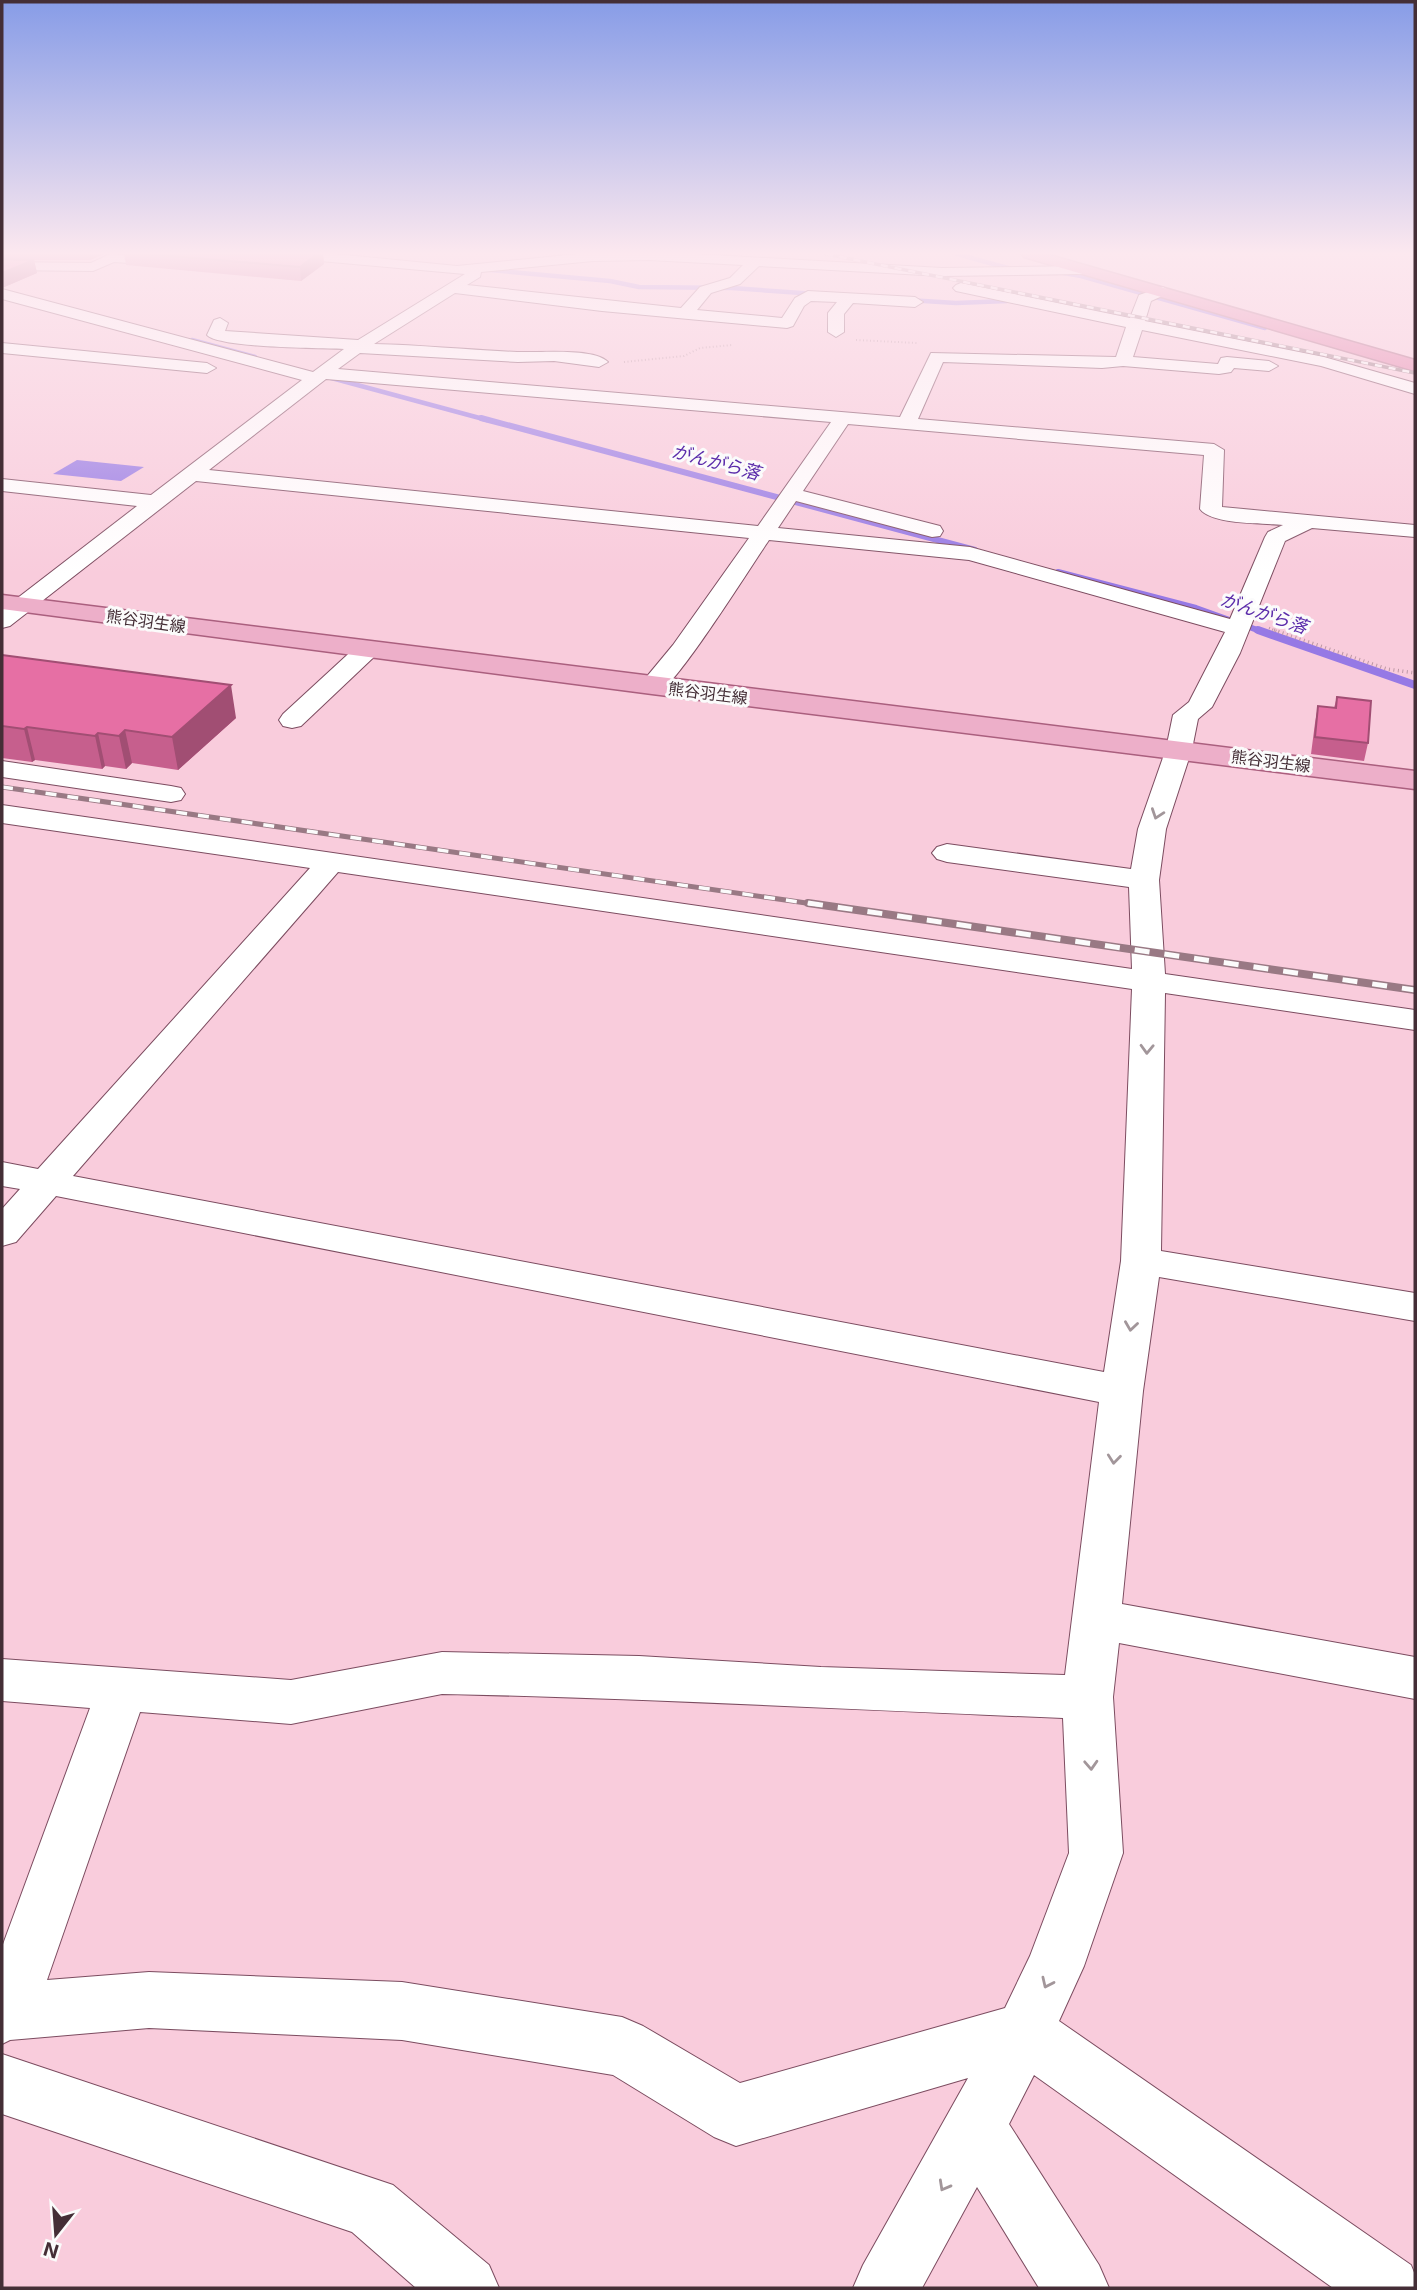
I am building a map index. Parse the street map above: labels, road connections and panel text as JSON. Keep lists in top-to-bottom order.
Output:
{
  "streets": {
    "main road": ["熊谷羽生線"]
  },
  "water": ["がんがら落"],
  "north": "bottom"
}
